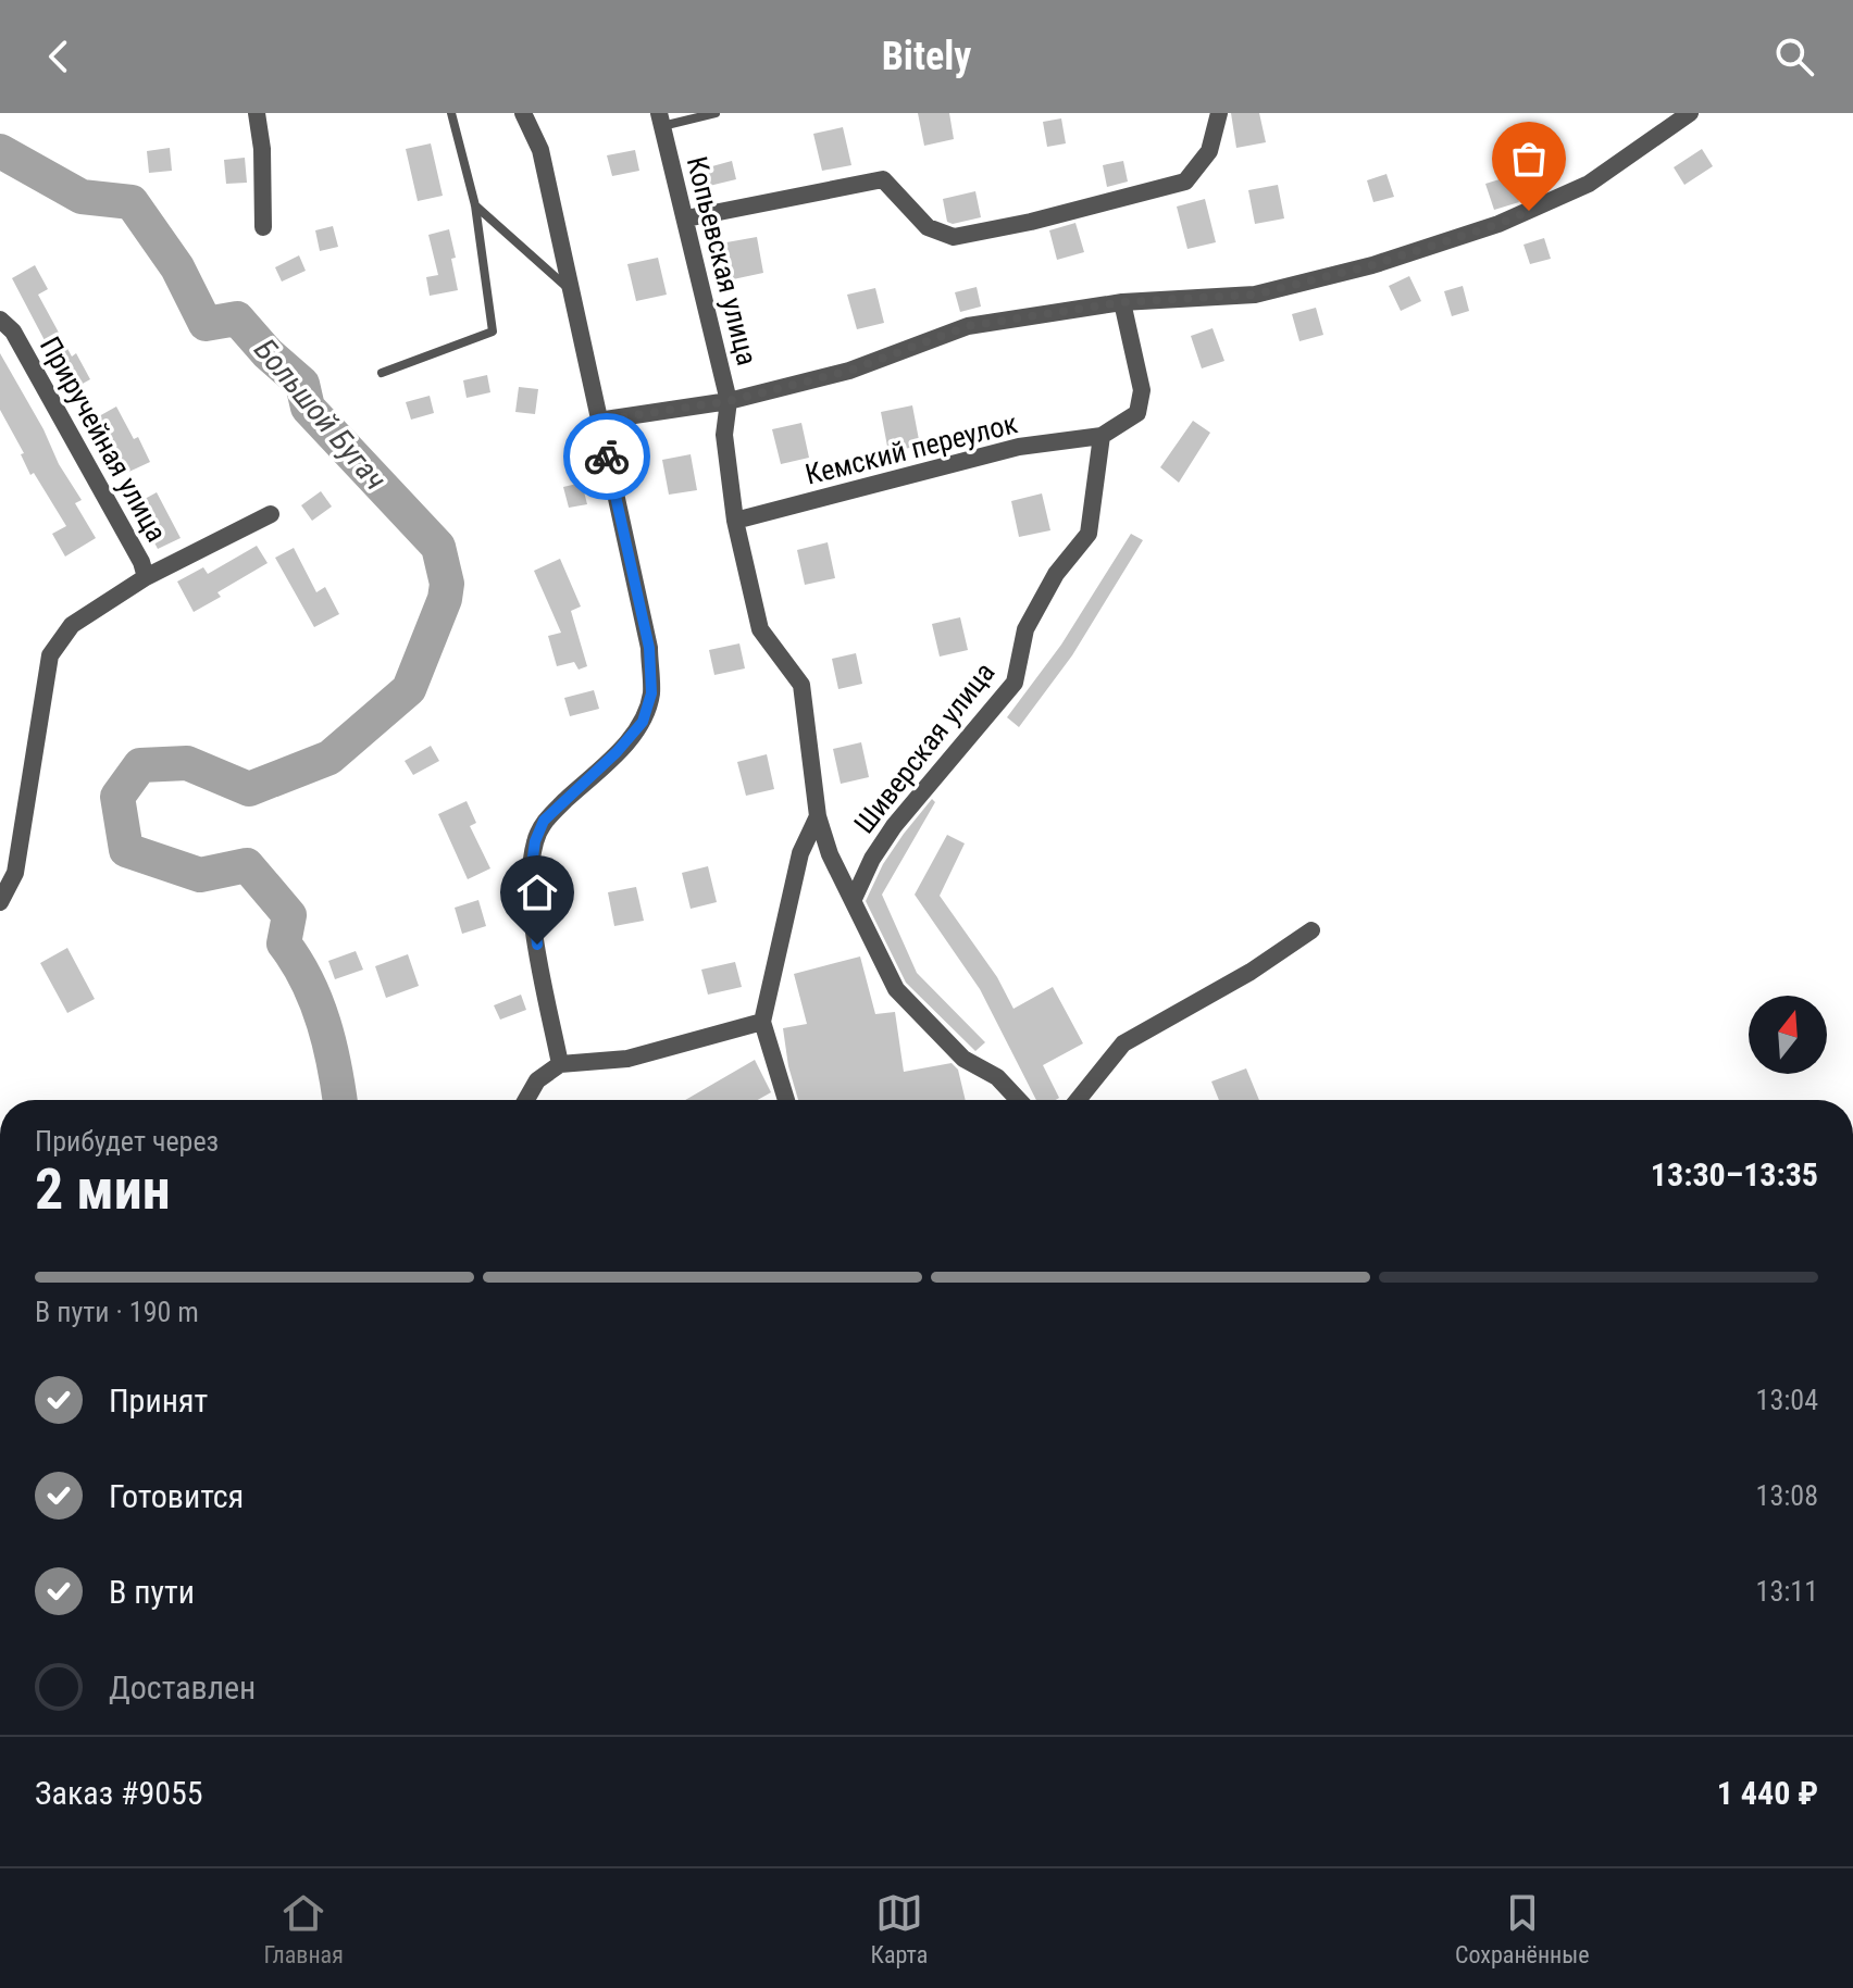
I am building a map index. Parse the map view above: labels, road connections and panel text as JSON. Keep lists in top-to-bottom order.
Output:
{
  "streets": {
    "street": [
      "Копьевская улица",
      "Приручейная улица",
      "Кемский переулок",
      "Шиверская улица"
    ]
  },
  "crossings": [
    ["Копьевская улица", "Кемский переулок"],
    ["Копьевская улица", "Шиверская улица"],
    ["Кемский переулок", "Шиверская улица"]
  ],
  "water": ["Большой Бугач"],
  "north": "top",
  "page": {
    "header": "Bitely",
    "heading": ["2 мин", "Прибудет через", "13:30–13:35"],
    "panel": ["Заказ #9055", "1 440 ₽"],
    "bar": "В пути · 190 m",
    "list": [
      ["Принят", "13:04"],
      ["Готовится", "13:08"],
      ["В пути", "13:11"],
      "Доставлен"
    ],
    "tabs": ["Главная", "Карта", "Сохранённые"]
  }
}
